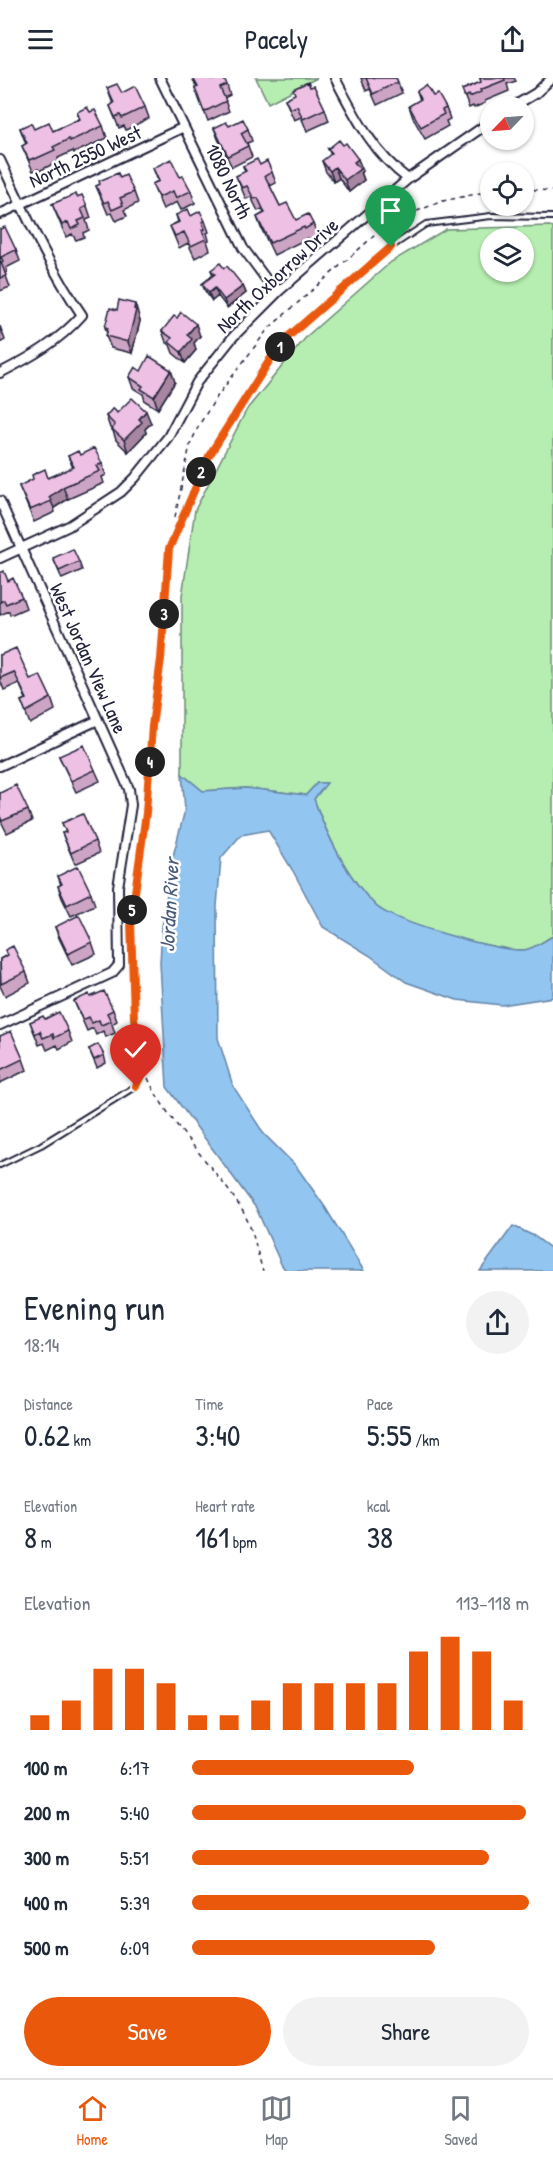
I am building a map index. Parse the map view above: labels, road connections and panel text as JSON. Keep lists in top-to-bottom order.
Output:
{
  "streets": {
    "street": [
      "North 2550 West",
      "1080 North",
      "North Oxborrow Drive",
      "West Jordan View Lane"
    ]
  },
  "crossings": [
    ["North 2550 West", "1080 North"],
    ["1080 North", "North Oxborrow Drive"],
    ["North Oxborrow Drive", "West Jordan View Lane"]
  ],
  "water": ["Jordan River"],
  "north": "bottom left",
  "page": {
    "header": "Pacely",
    "pins": [
      "1",
      "2",
      "3",
      "4",
      "5"
    ],
    "heading": ["Evening run", "18:14"],
    "stats": [
      ["Distance", "0.62 km"],
      ["Time", "3:40"],
      ["Pace", "5:55 /km"],
      ["Elevation", "8 m"],
      ["Heart rate", "161 bpm"],
      ["kcal", "38"]
    ],
    "chart": ["Elevation", "113–118 m"],
    "list": [
      {
        "name": "100 m",
        "note": "6:17"
      },
      {
        "name": "200 m",
        "note": "5:40"
      },
      {
        "name": "300 m",
        "note": "5:51"
      },
      {
        "name": "400 m",
        "note": "5:39"
      },
      {
        "name": "500 m",
        "note": "6:09"
      }
    ],
    "buttons": ["Save", "Share"],
    "tabs": ["Home", "Map", "Saved"]
  }
}
